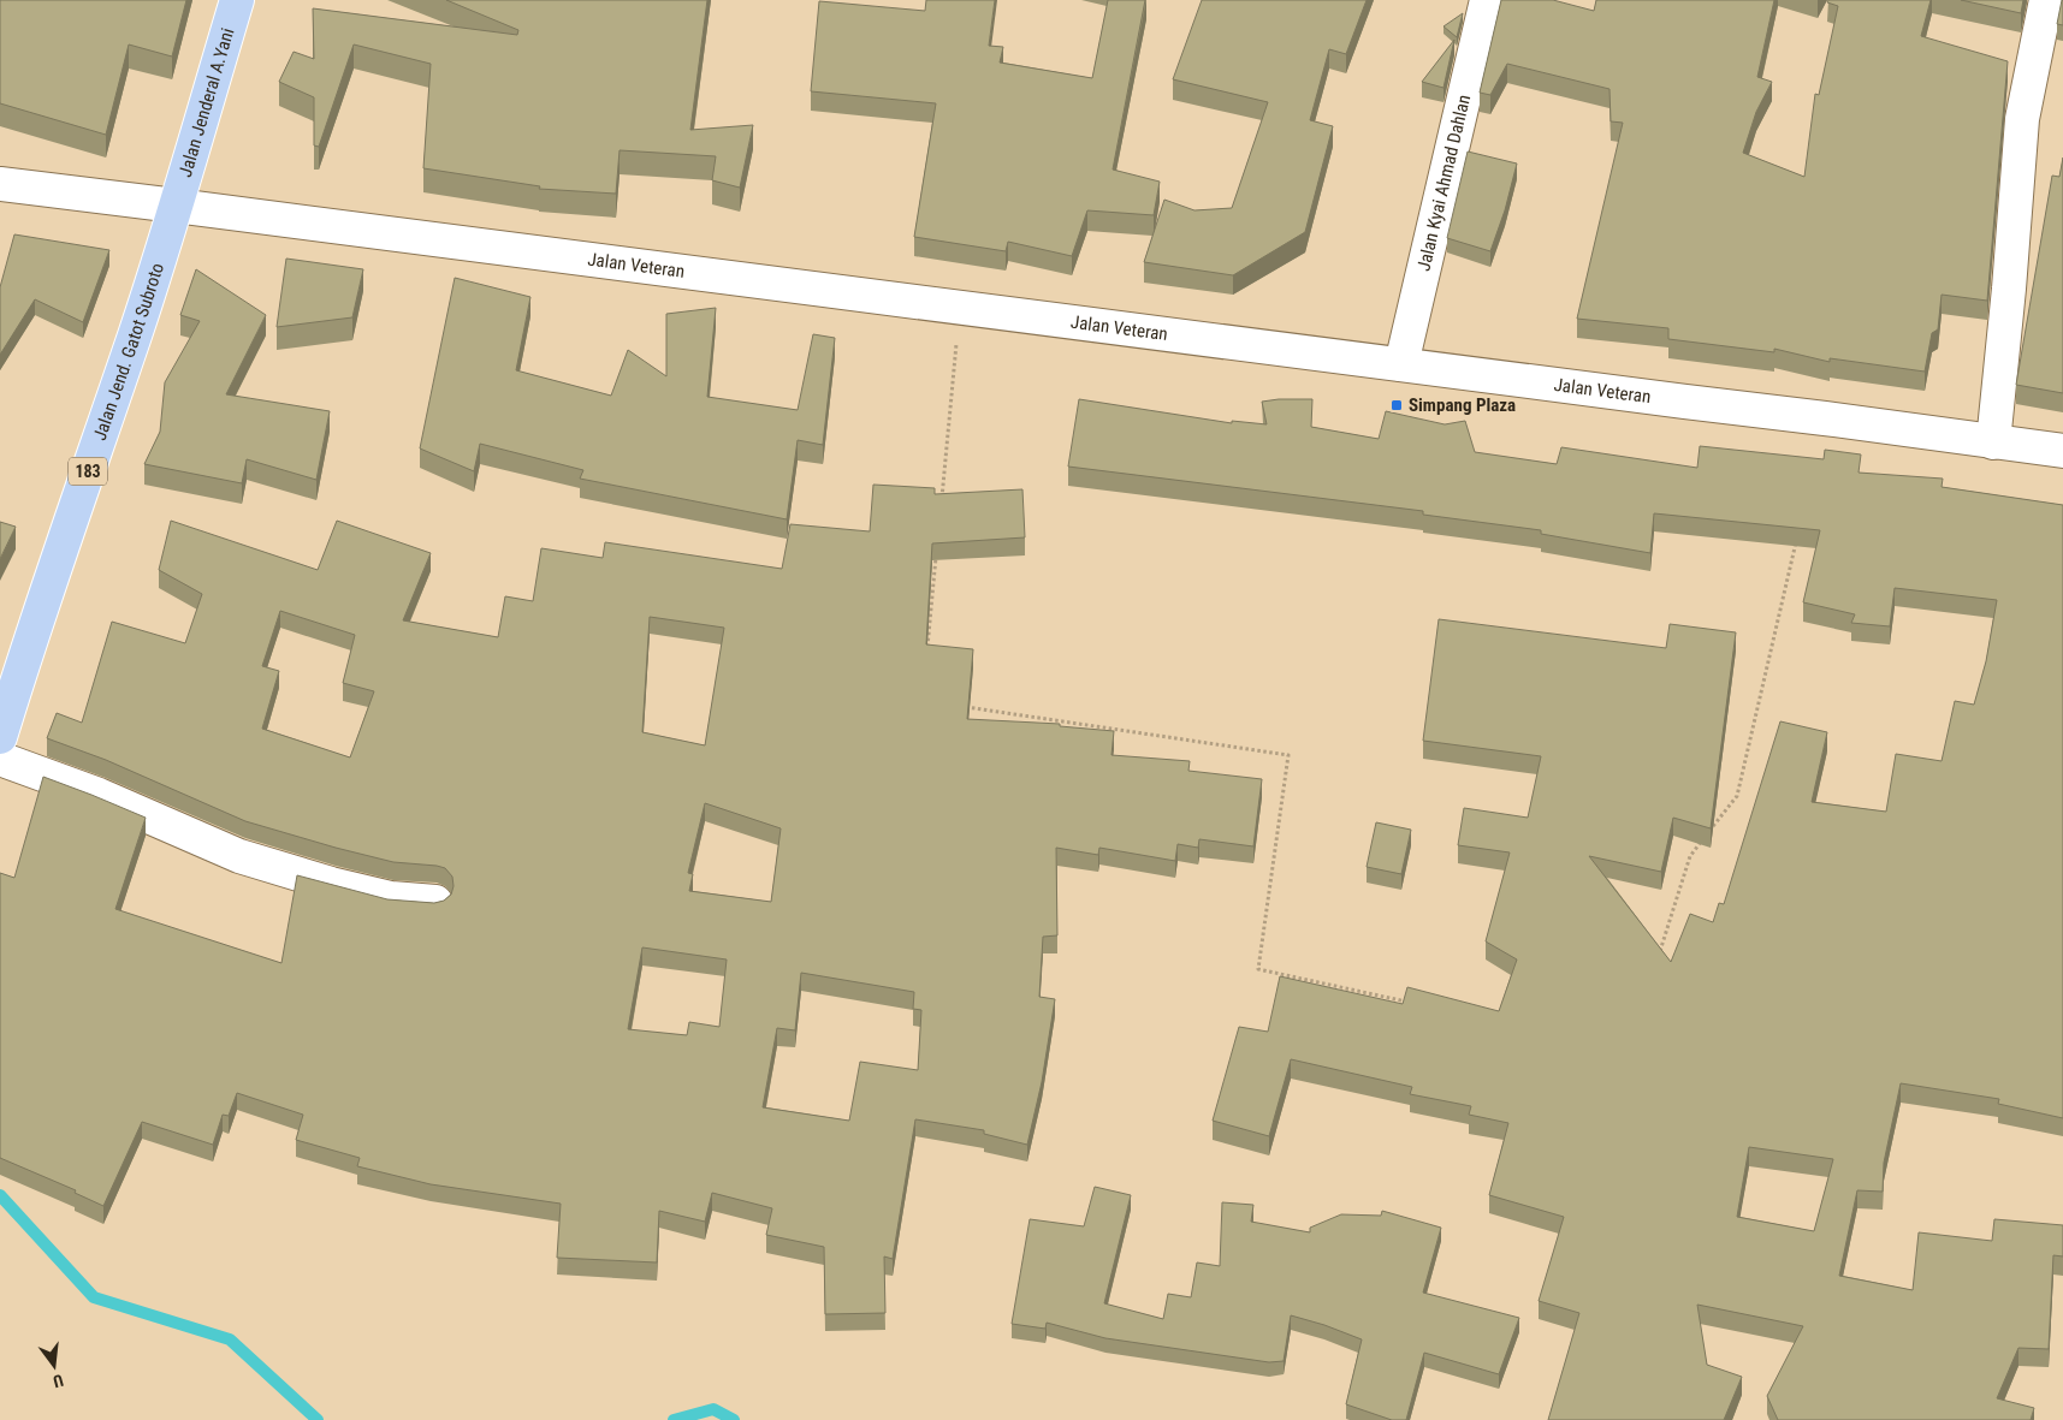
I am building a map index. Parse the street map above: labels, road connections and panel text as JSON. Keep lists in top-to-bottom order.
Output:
{
  "streets": {
    "main road": [
      "Jalan Jenderal A.Yani",
      "Jalan Kyai Ahmad Dahlan",
      "Jalan Veteran",
      "Jalan Jend. Gatot Subroto",
      "183"
    ]
  },
  "crossings": [
    ["Jalan Jenderal A.Yani", "Jalan Veteran"],
    ["Jalan Jenderal A.Yani", "Jalan Jend. Gatot Subroto"],
    ["Jalan Kyai Ahmad Dahlan", "Jalan Veteran"],
    ["Jalan Veteran", "Jalan Jend. Gatot Subroto"]
  ],
  "places": {
    "transit": ["Simpang Plaza"]
  },
  "north": "bottom"
}
